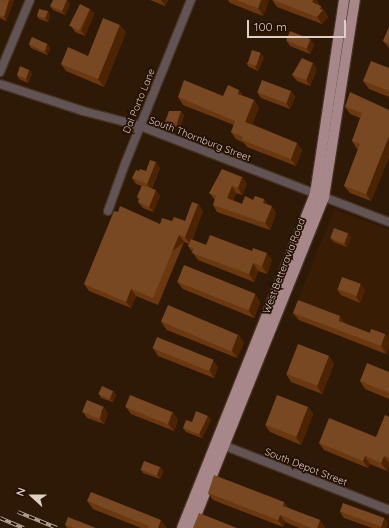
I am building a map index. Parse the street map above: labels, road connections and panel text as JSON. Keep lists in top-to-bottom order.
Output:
{
  "streets": {
    "main road": ["West Betteravia Road"],
    "street": ["Dal Porto Lane", "South Thornburg Street", "South Depot Street"]
  },
  "crossings": [
    ["Dal Porto Lane", "South Thornburg Street"],
    ["South Thornburg Street", "West Betteravia Road"],
    ["West Betteravia Road", "South Depot Street"]
  ],
  "scale_bar": "100 m",
  "north": "left"
}
